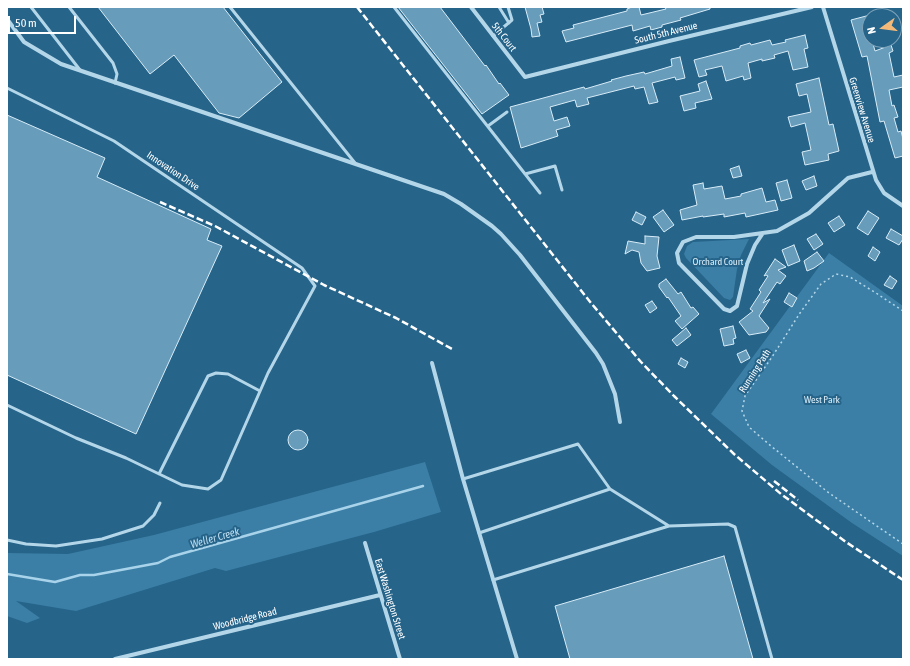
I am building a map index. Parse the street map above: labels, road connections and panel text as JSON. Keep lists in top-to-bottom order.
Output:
{
  "streets": {
    "street": [
      "South 5th Avenue",
      "5th Court",
      "Greenview Avenue",
      "East Washington Street",
      "Woodbridge Road"
    ],
    "lane": ["Innovation Drive"],
    "path": ["Running Path"]
  },
  "crossings": [
    ["South 5th Avenue", "5th Court"],
    ["East Washington Street", "Woodbridge Road"]
  ],
  "water": ["Weller Creek"],
  "parks": ["Orchard Court", "West Park"],
  "scale_bar": "50 m",
  "north": "left"
}
